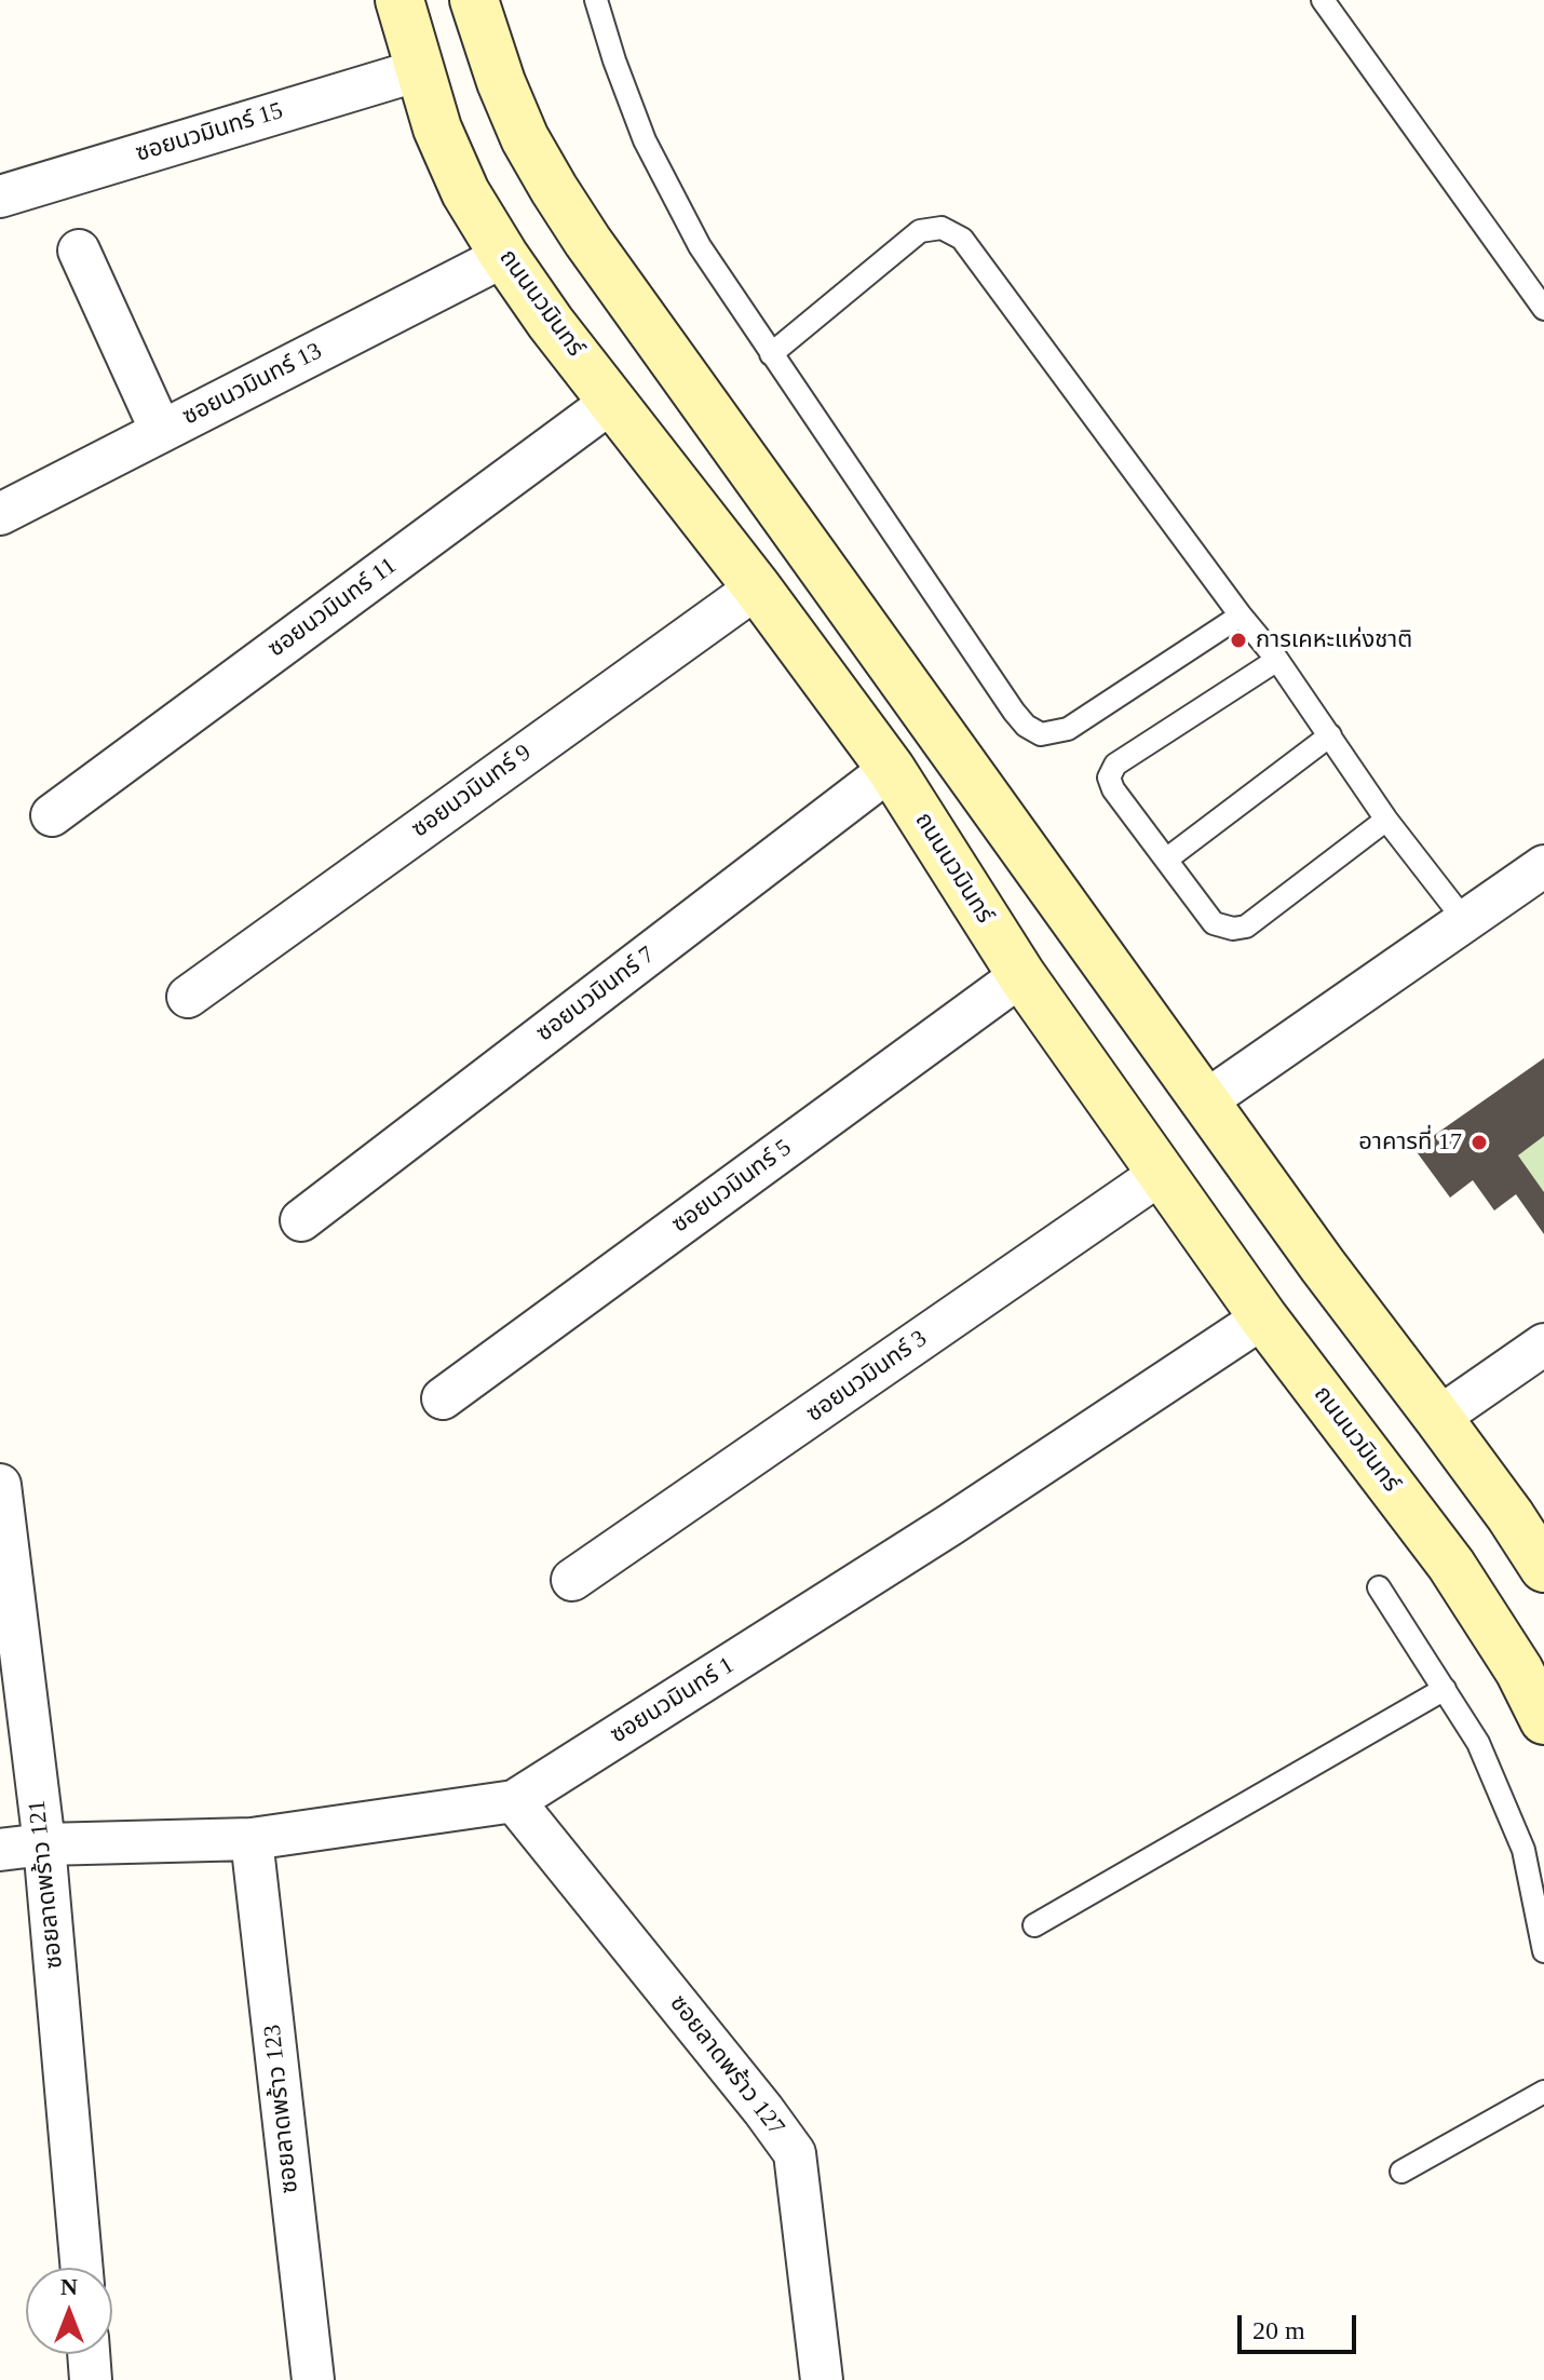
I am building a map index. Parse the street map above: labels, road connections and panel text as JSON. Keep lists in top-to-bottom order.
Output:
{
  "streets": {
    "main road": ["ถนนนวมินทร์"],
    "street": [
      "ซอยนวมินทร์ 15",
      "ซอยนวมินทร์ 13",
      "ซอยนวมินทร์ 11",
      "ซอยนวมินทร์ 9",
      "ซอยนวมินทร์ 7",
      "ซอยนวมินทร์ 5",
      "ซอยนวมินทร์ 3",
      "ซอยนวมินทร์ 1",
      "ซอยลาดพร้าว 121",
      "ซอยลาดพร้าว 127",
      "ซอยลาดพร้าว 123"
    ]
  },
  "crossings": [
    ["ซอยนวมินทร์ 15", "ถนนนวมินทร์"],
    ["ถนนนวมินทร์", "ซอยนวมินทร์ 13"],
    ["ถนนนวมินทร์", "ซอยนวมินทร์ 11"],
    ["ถนนนวมินทร์", "ซอยนวมินทร์ 9"],
    ["ถนนนวมินทร์", "ซอยนวมินทร์ 7"],
    ["ถนนนวมินทร์", "ซอยนวมินทร์ 5"],
    ["ถนนนวมินทร์", "ซอยนวมินทร์ 3"],
    ["ถนนนวมินทร์", "ซอยนวมินทร์ 1"],
    ["ซอยนวมินทร์ 1", "ซอยลาดพร้าว 121"],
    ["ซอยนวมินทร์ 1", "ซอยลาดพร้าว 127"],
    ["ซอยนวมินทร์ 1", "ซอยลาดพร้าว 123"]
  ],
  "places": ["การเคหะแห่งชาติ", "อาคารที่ 17"],
  "scale_bar": "20 m",
  "north": "top"
}
